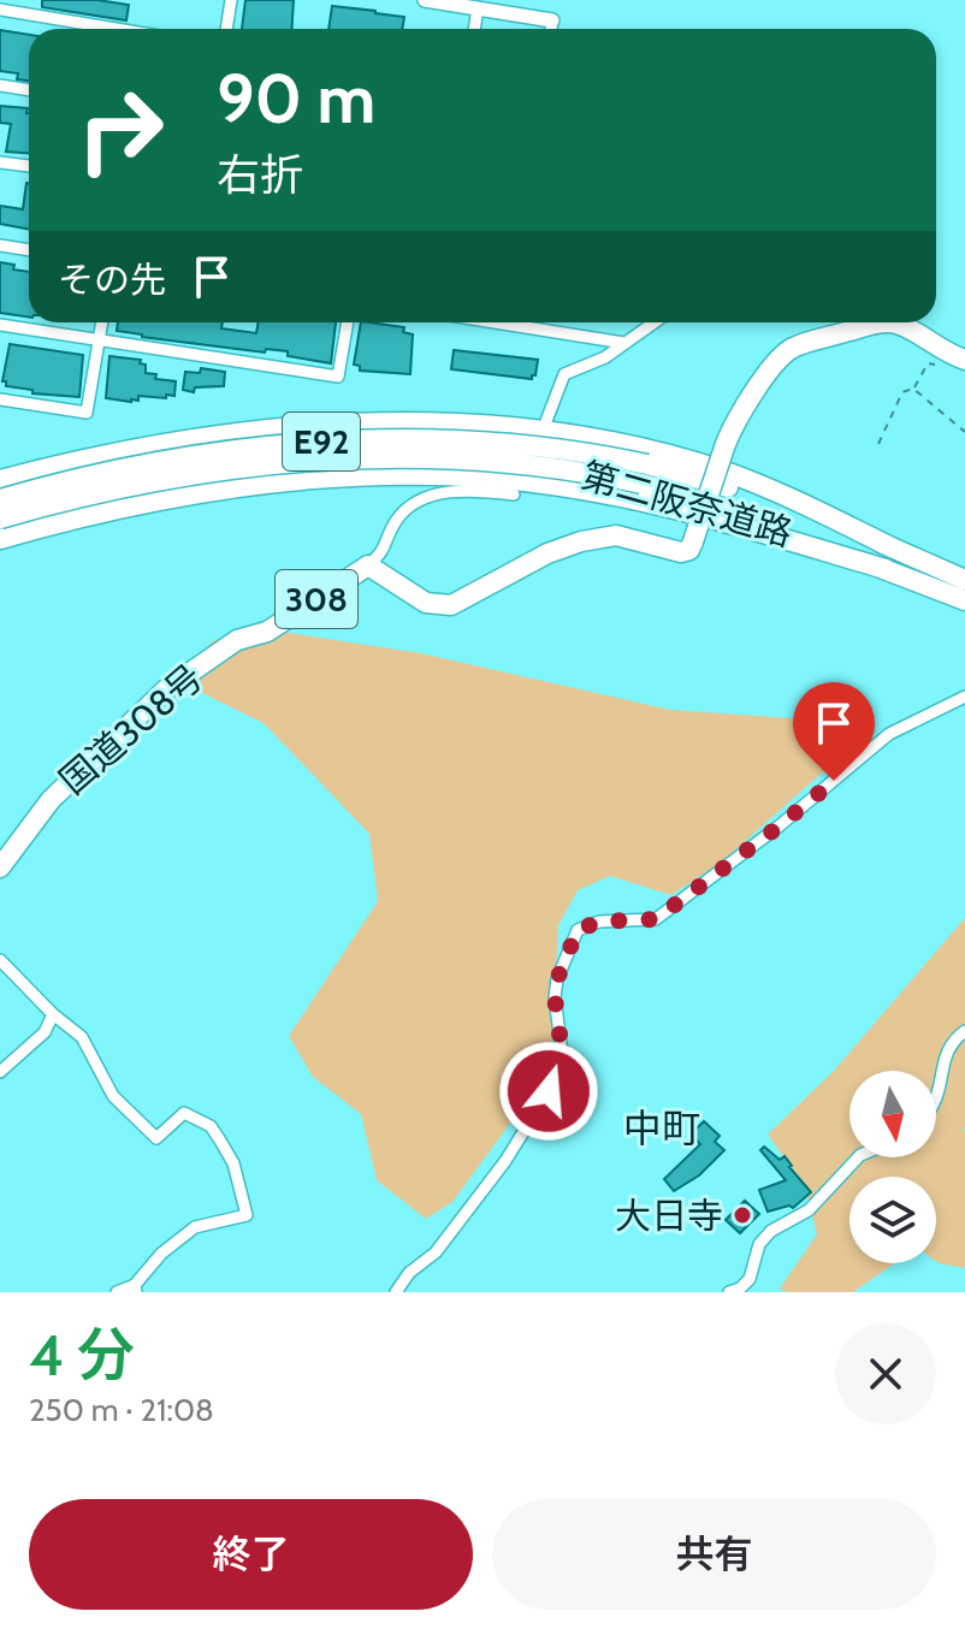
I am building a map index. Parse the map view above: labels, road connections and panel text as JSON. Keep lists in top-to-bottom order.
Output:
{
  "streets": {
    "highway": [
      "E92",
      "第二阪奈道路",
      "308",
      "国道308号"
    ]
  },
  "crossings": [
    ["308", "国道308号"]
  ],
  "districts": ["中町"],
  "places": ["大日寺"],
  "north": "bottom",
  "page": {
    "turn": ["90 m", "右折"],
    "then": "その先",
    "heading": ["4 分", "250 m · 21:08"],
    "buttons": ["終了", "共有"]
  }
}
